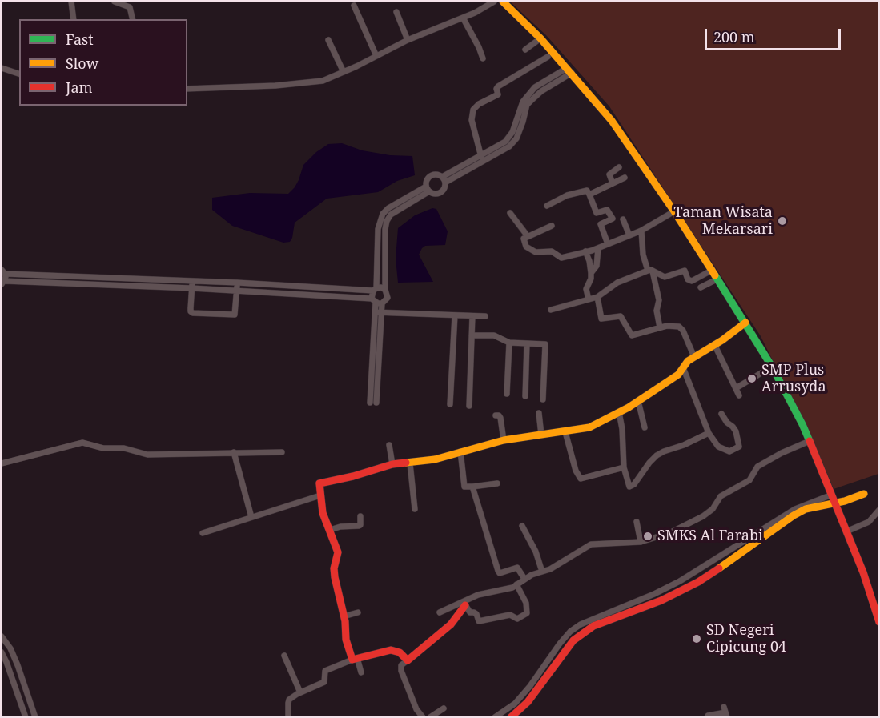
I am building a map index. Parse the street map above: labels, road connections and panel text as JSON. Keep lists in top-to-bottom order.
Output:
{
  "places": [
    "Taman Wisata Mekarsari",
    "SMP Plus Arrusyda",
    "SMKS Al Farabi",
    "SD Negeri Cipicung 04"
  ],
  "legend": ["Fast", "Slow", "Jam"],
  "scale_bar": "200 m"
}
